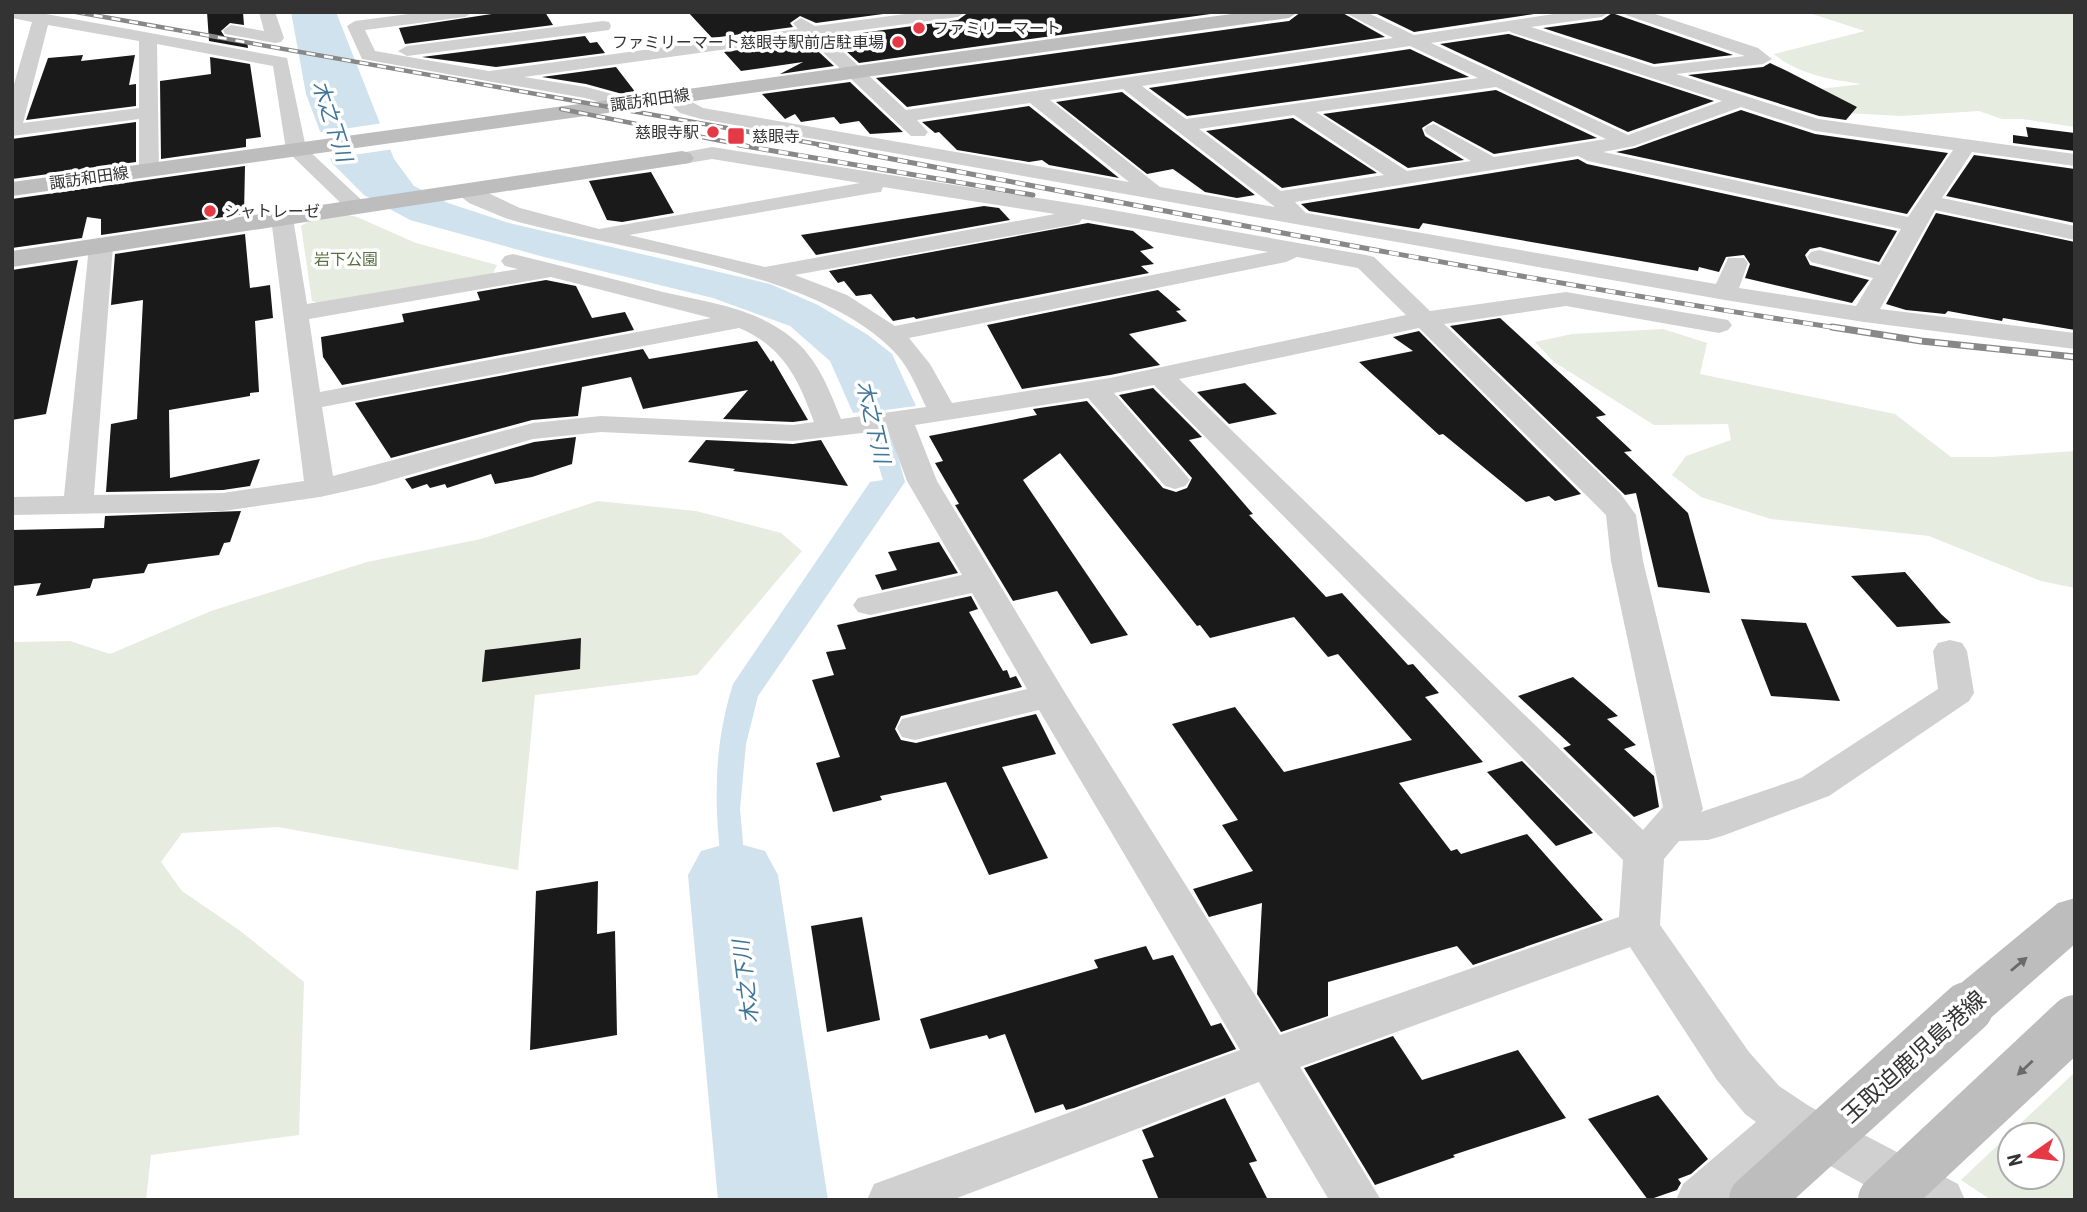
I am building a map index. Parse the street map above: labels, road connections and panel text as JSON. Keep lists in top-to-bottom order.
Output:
{
  "streets": {
    "street": ["諏訪和田線", "玉取迫鹿児島港線"]
  },
  "water": ["木之下川"],
  "parks": ["岩下公園"],
  "places": {
    "other": [
      "ファミリーマート",
      "ファミリーマート慈眼寺駅前店駐車場",
      "慈眼寺駅",
      "シャトレーゼ"
    ],
    "transit": ["慈眼寺"]
  },
  "north": "left"
}
